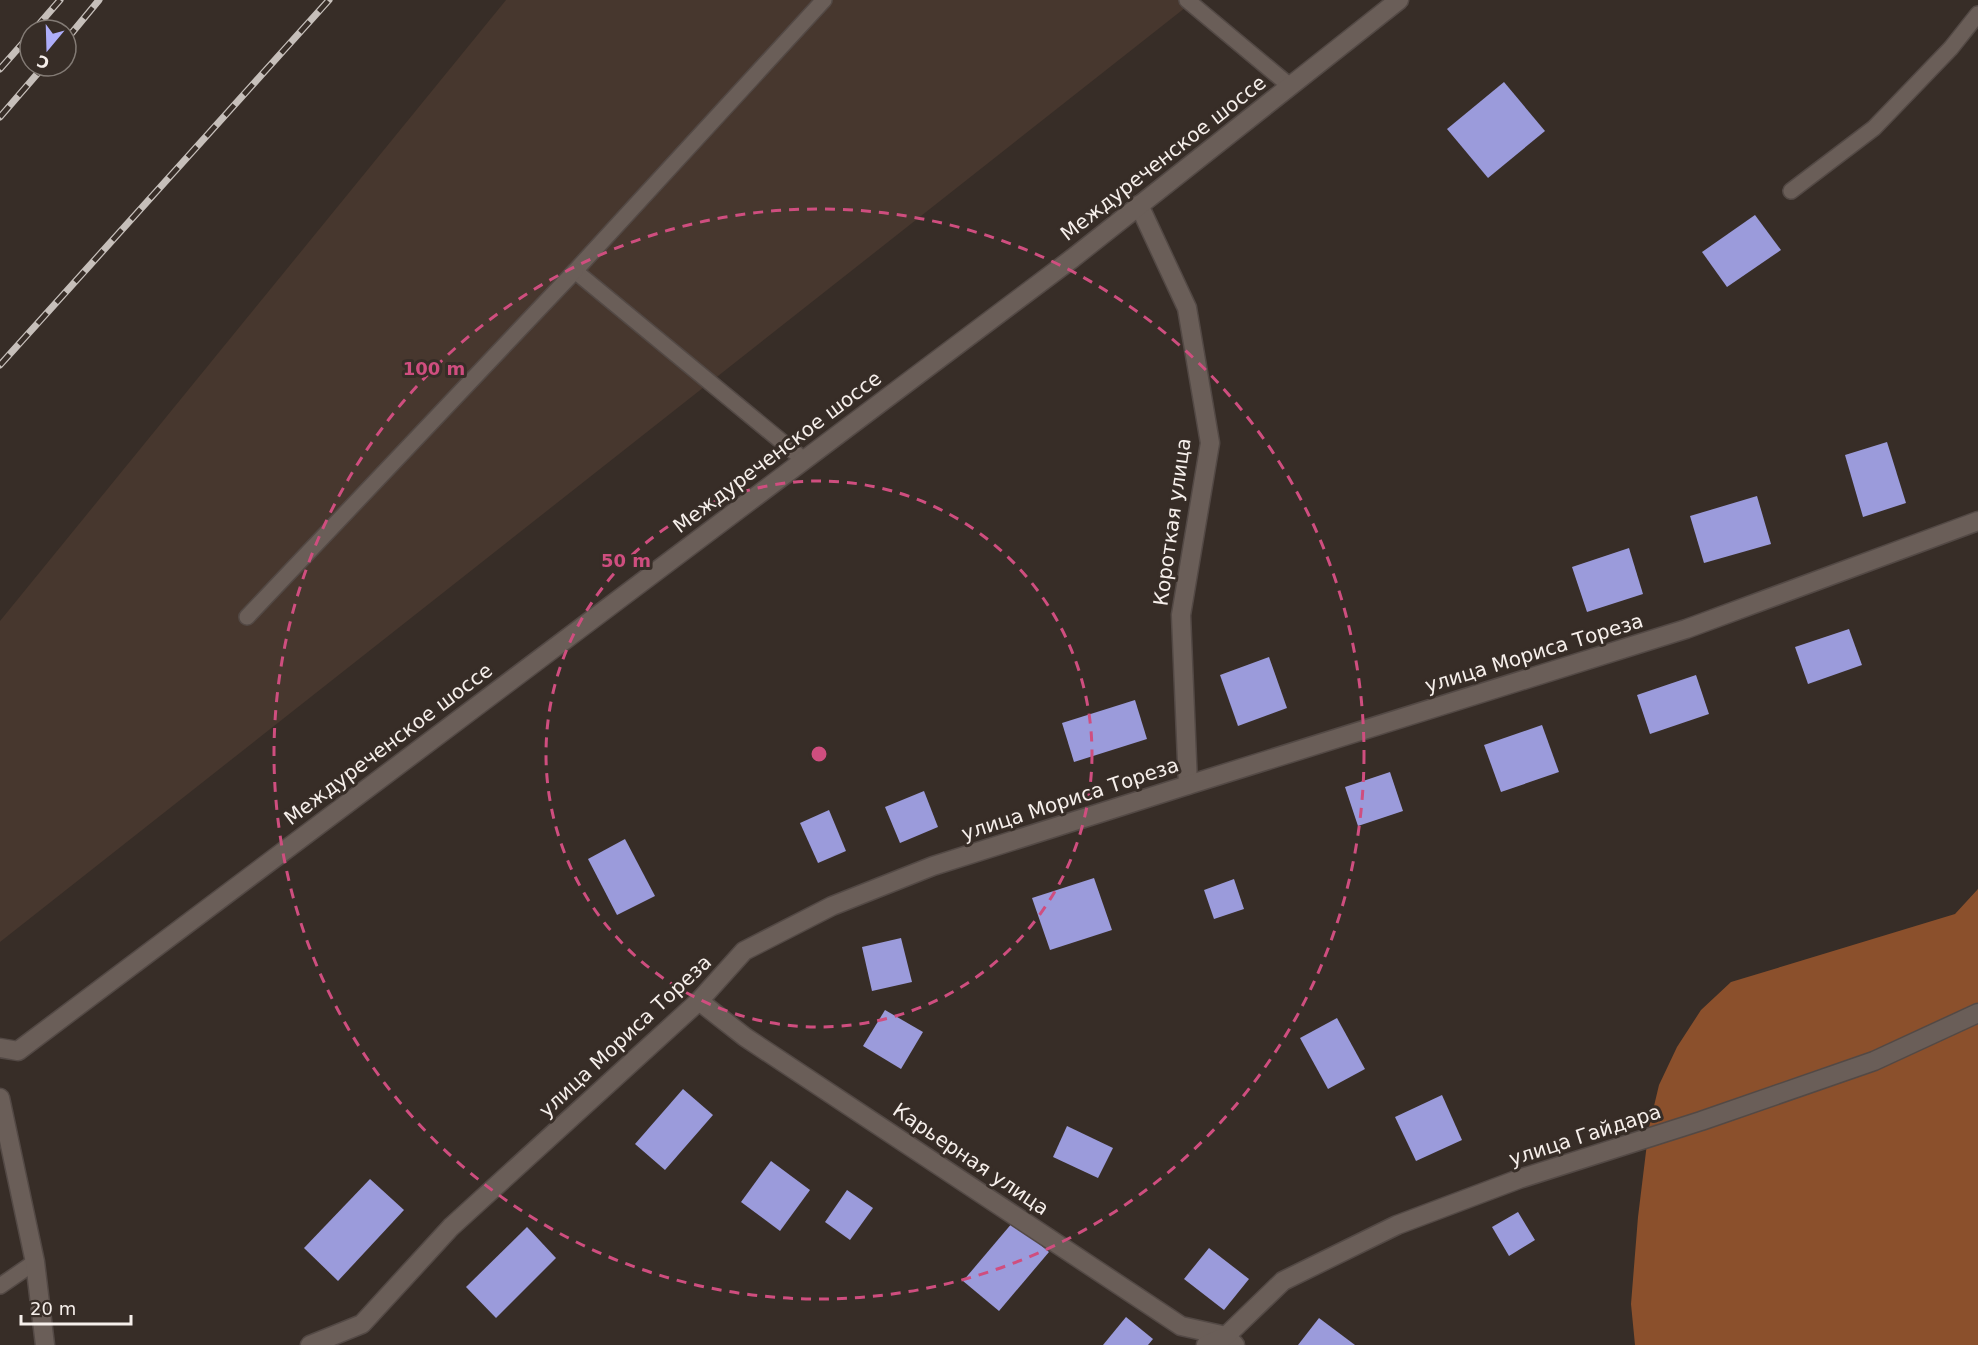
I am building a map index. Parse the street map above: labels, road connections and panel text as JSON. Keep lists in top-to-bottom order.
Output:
{
  "streets": {
    "street": [
      "Междуреченское шоссе",
      "Короткая улица",
      "улица Мориса Тореза",
      "улица Гайдара",
      "Карьерная улица"
    ]
  },
  "crossings": [
    ["Междуреченское шоссе", "Короткая улица"],
    ["Короткая улица", "улица Мориса Тореза"],
    ["улица Мориса Тореза", "Карьерная улица"],
    ["улица Гайдара", "Карьерная улица"]
  ],
  "scale_bar": "20 m",
  "north": "bottom",
  "rings": ["100 m", "50 m"]
}
